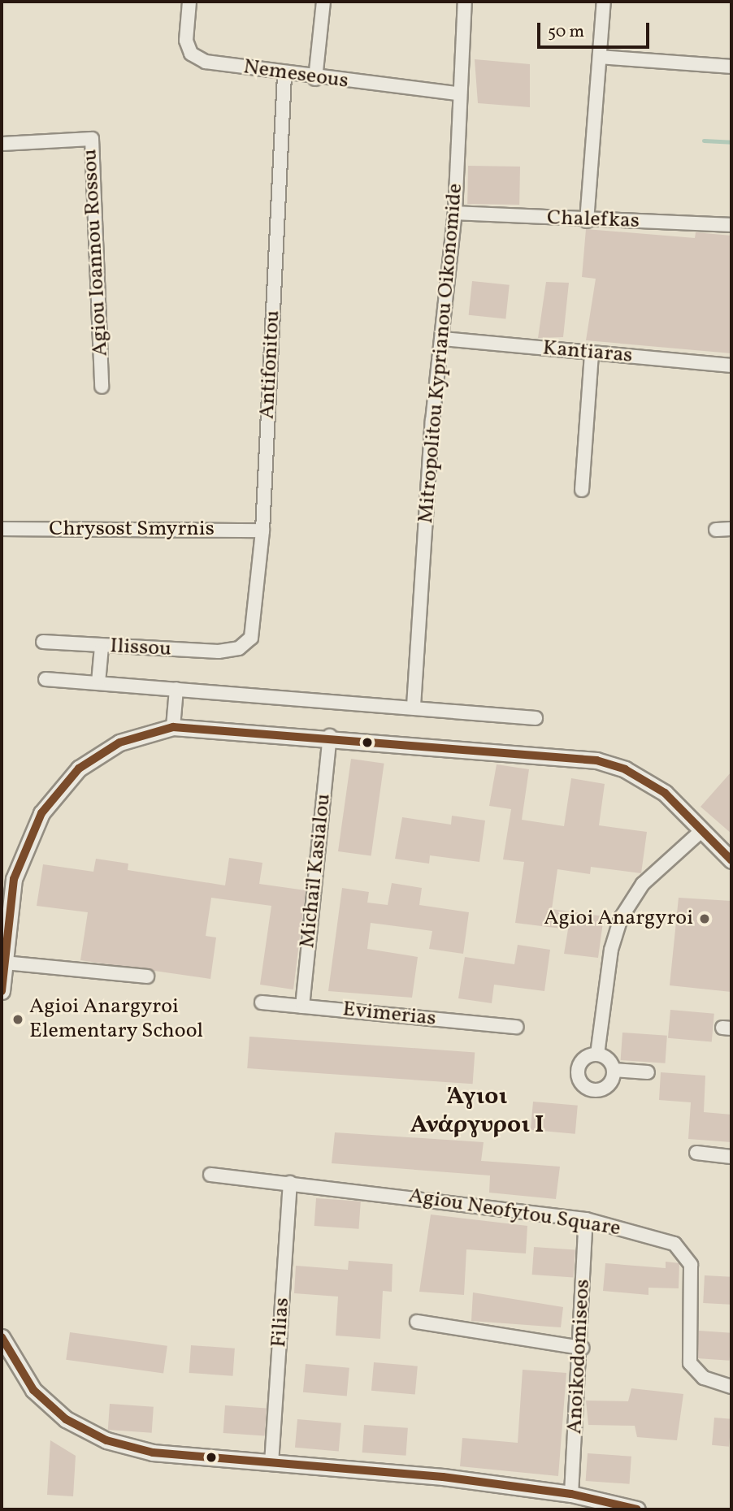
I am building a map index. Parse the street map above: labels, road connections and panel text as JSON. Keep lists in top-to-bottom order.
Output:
{
  "streets": {
    "street": [
      "Nemeseous",
      "Chalefkas",
      "Agiou Ioannou Rossou",
      "Kantiaras",
      "Mitropolitou Kyprianou Oikonomide",
      "Antifonitou",
      "Chrysost Smyrnis",
      "Ilissou",
      "Michaïl Kasialou",
      "Evimerias",
      "Agiou Neofytou Square",
      "Filias",
      "Anoikodomiseos"
    ]
  },
  "crossings": [
    ["Nemeseous", "Mitropolitou Kyprianou Oikonomide"],
    ["Nemeseous", "Antifonitou"],
    ["Chalefkas", "Mitropolitou Kyprianou Oikonomide"],
    ["Kantiaras", "Mitropolitou Kyprianou Oikonomide"],
    ["Antifonitou", "Chrysost Smyrnis"],
    ["Antifonitou", "Ilissou"],
    ["Michaïl Kasialou", "Evimerias"],
    ["Agiou Neofytou Square", "Filias"],
    ["Agiou Neofytou Square", "Anoikodomiseos"]
  ],
  "districts": ["Άγιοι Ανάργυροι Ι"],
  "places": ["Agioi Anargyroi", "Agioi Anargyroi Elementary School"],
  "scale_bar": "50 m"
}
